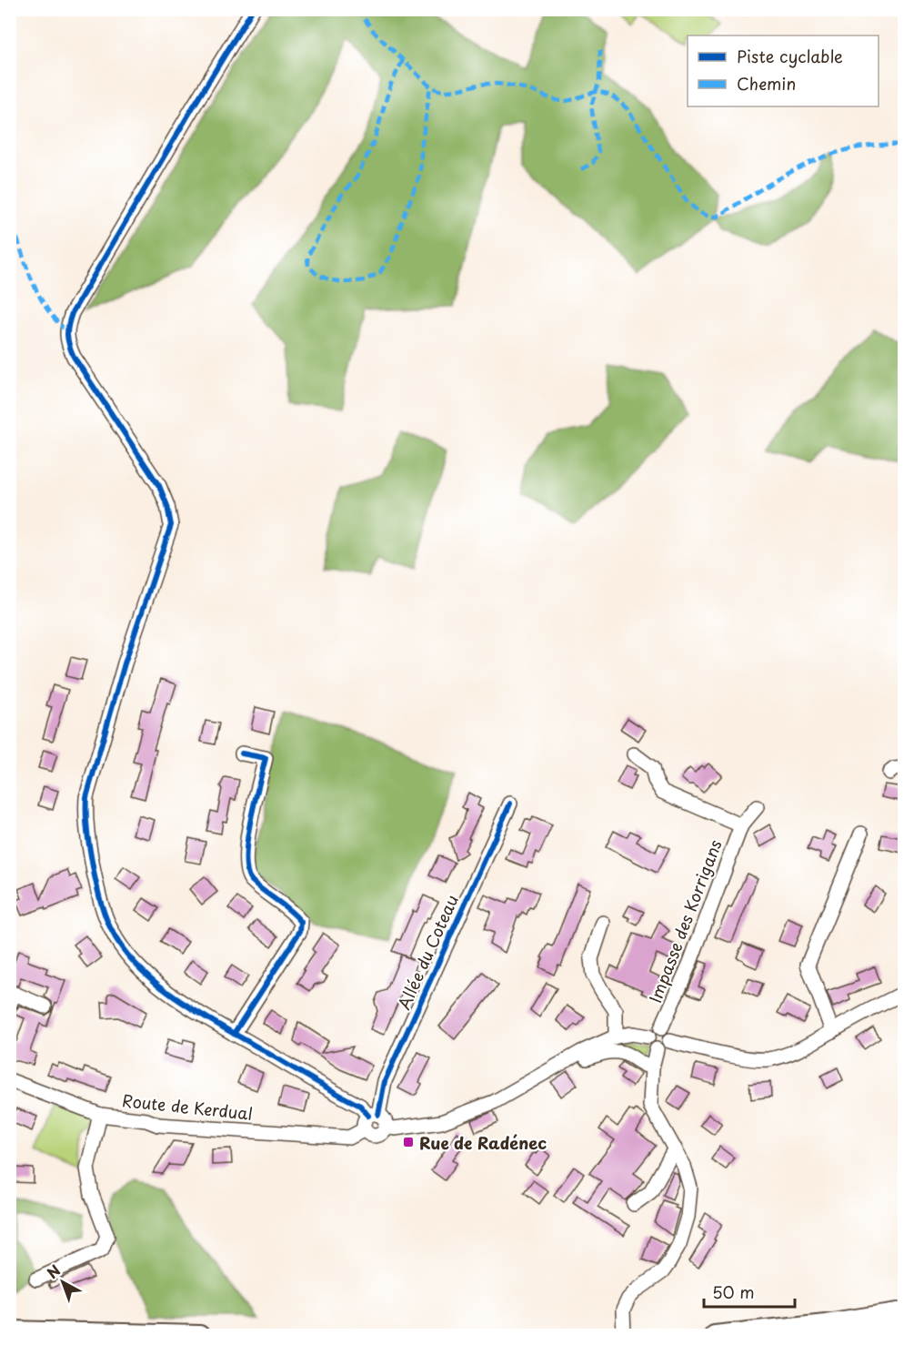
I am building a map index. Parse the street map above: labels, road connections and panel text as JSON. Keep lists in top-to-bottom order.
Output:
{
  "streets": {
    "street": ["Impasse des Korrigans", "Allée du Coteau", "Route de Kerdual"]
  },
  "crossings": [
    ["Impasse des Korrigans", "Route de Kerdual"],
    ["Allée du Coteau", "Route de Kerdual"]
  ],
  "places": {
    "transit": ["Rue de Radénec"]
  },
  "legend": ["Piste cyclable", "Chemin"],
  "scale_bar": "50 m",
  "north": "top left"
}
